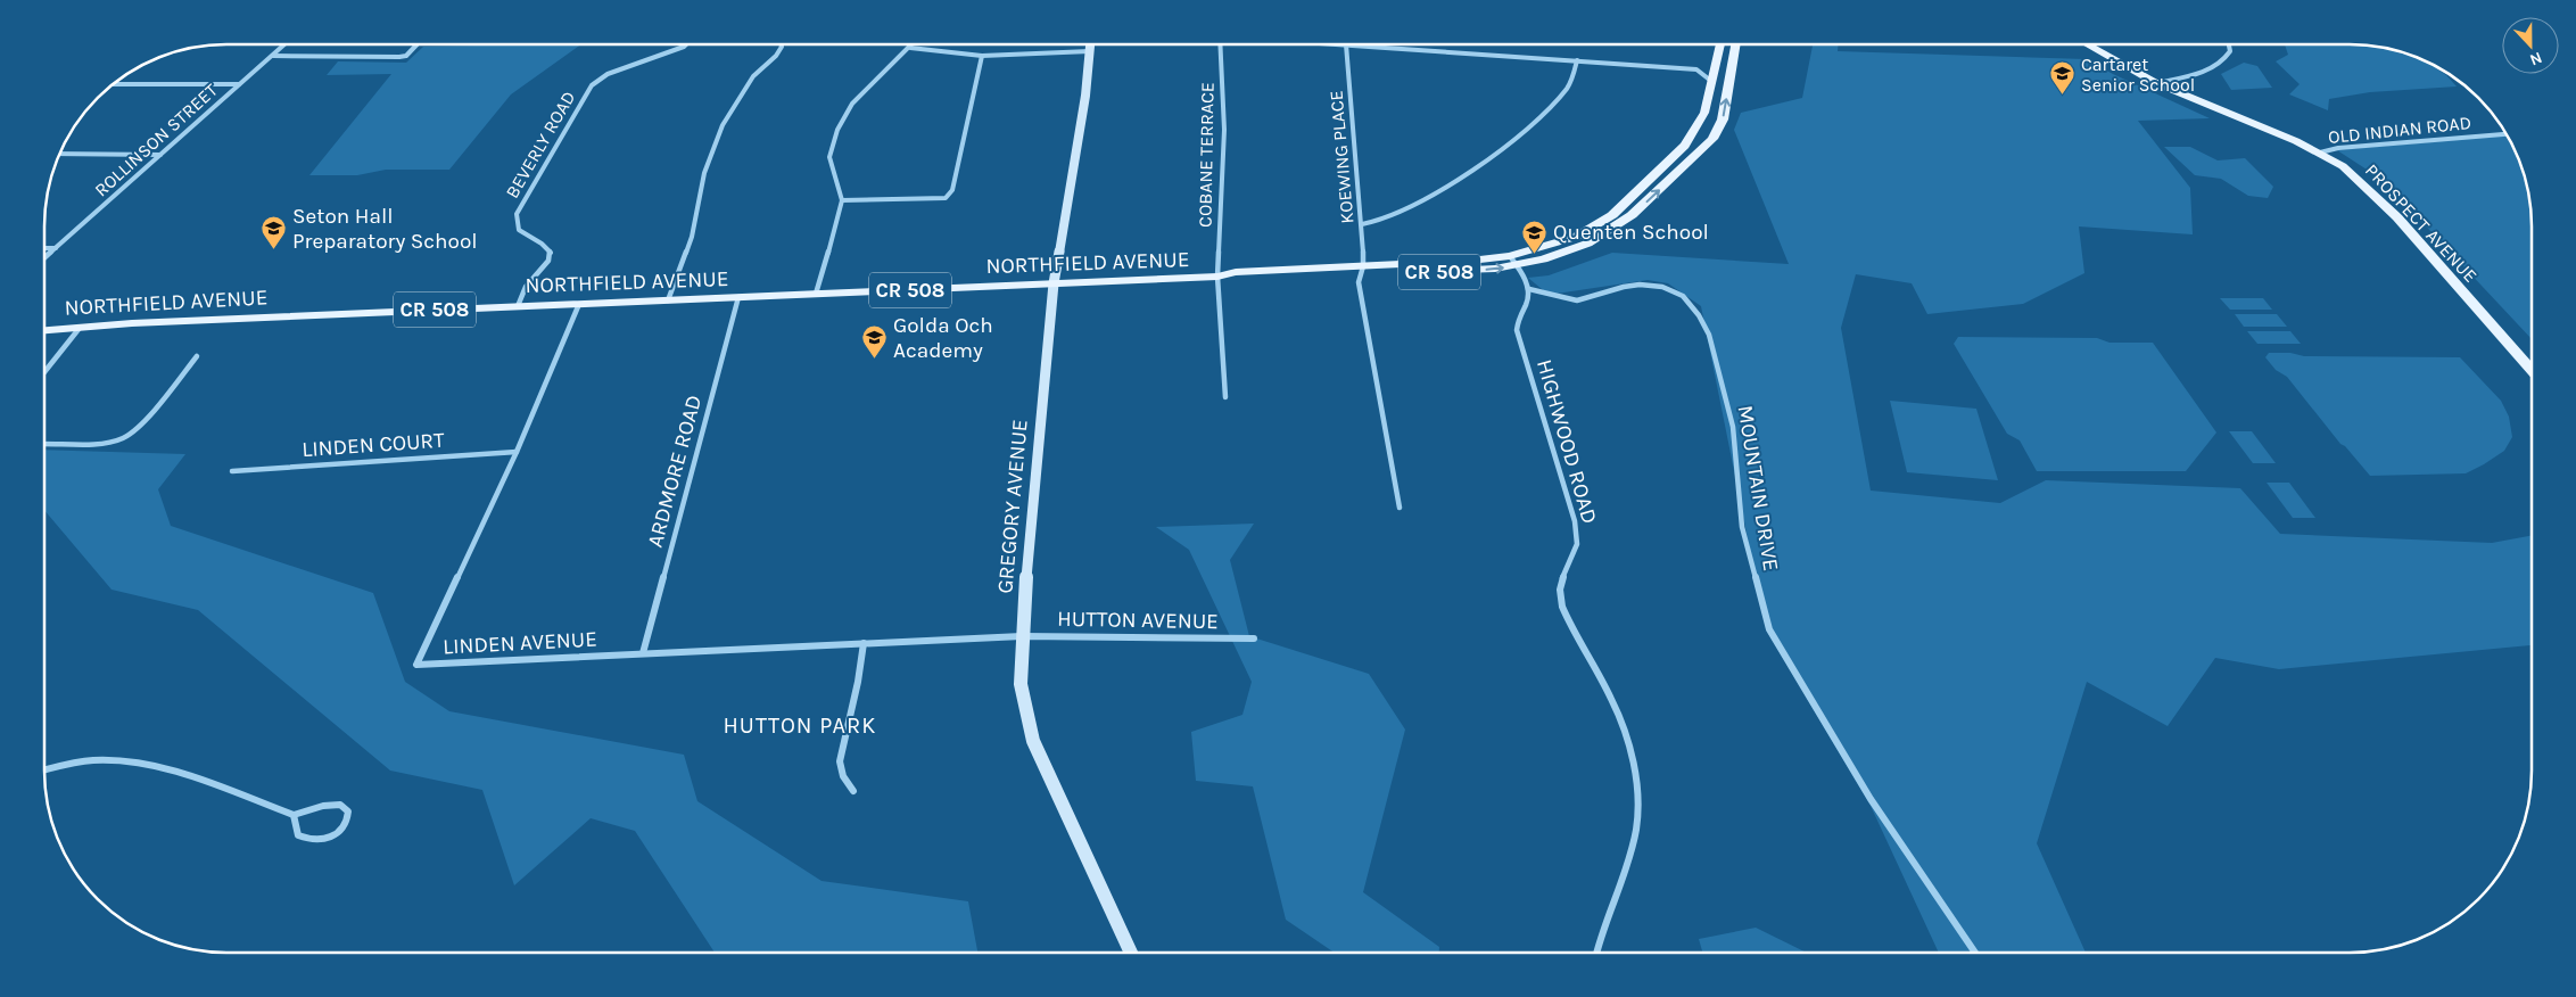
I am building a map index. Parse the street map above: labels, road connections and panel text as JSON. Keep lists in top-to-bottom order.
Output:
{
  "streets": {
    "main road": [
      "PROSPECT AVENUE",
      "NORTHFIELD AVENUE",
      "CR 508",
      "GREGORY AVENUE"
    ],
    "street": [
      "OLD INDIAN ROAD",
      "ROLLINSON STREET",
      "BEVERLY ROAD",
      "COBANE TERRACE",
      "KOEWING PLACE",
      "HIGHWOOD ROAD",
      "LINDEN COURT",
      "ARDMORE ROAD",
      "MOUNTAIN DRIVE",
      "HUTTON AVENUE",
      "LINDEN AVENUE"
    ]
  },
  "crossings": [
    ["OLD INDIAN ROAD", "PROSPECT AVENUE"],
    ["BEVERLY ROAD", "NORTHFIELD AVENUE"],
    ["COBANE TERRACE", "NORTHFIELD AVENUE"],
    ["KOEWING PLACE", "NORTHFIELD AVENUE"],
    ["NORTHFIELD AVENUE", "ARDMORE ROAD"],
    ["NORTHFIELD AVENUE", "GREGORY AVENUE"],
    ["NORTHFIELD AVENUE", "LINDEN AVENUE"],
    ["HIGHWOOD ROAD", "MOUNTAIN DRIVE"],
    ["LINDEN COURT", "LINDEN AVENUE"],
    ["ARDMORE ROAD", "LINDEN AVENUE"],
    ["GREGORY AVENUE", "HUTTON AVENUE"],
    ["GREGORY AVENUE", "LINDEN AVENUE"],
    ["HUTTON AVENUE", "LINDEN AVENUE"]
  ],
  "districts": ["HUTTON PARK"],
  "places": {
    "school or university": [
      "Cartaret Senior School",
      "Seton Hall Preparatory School",
      "Quenten School",
      "Golda Och Academy"
    ]
  },
  "north": "bottom"
}
